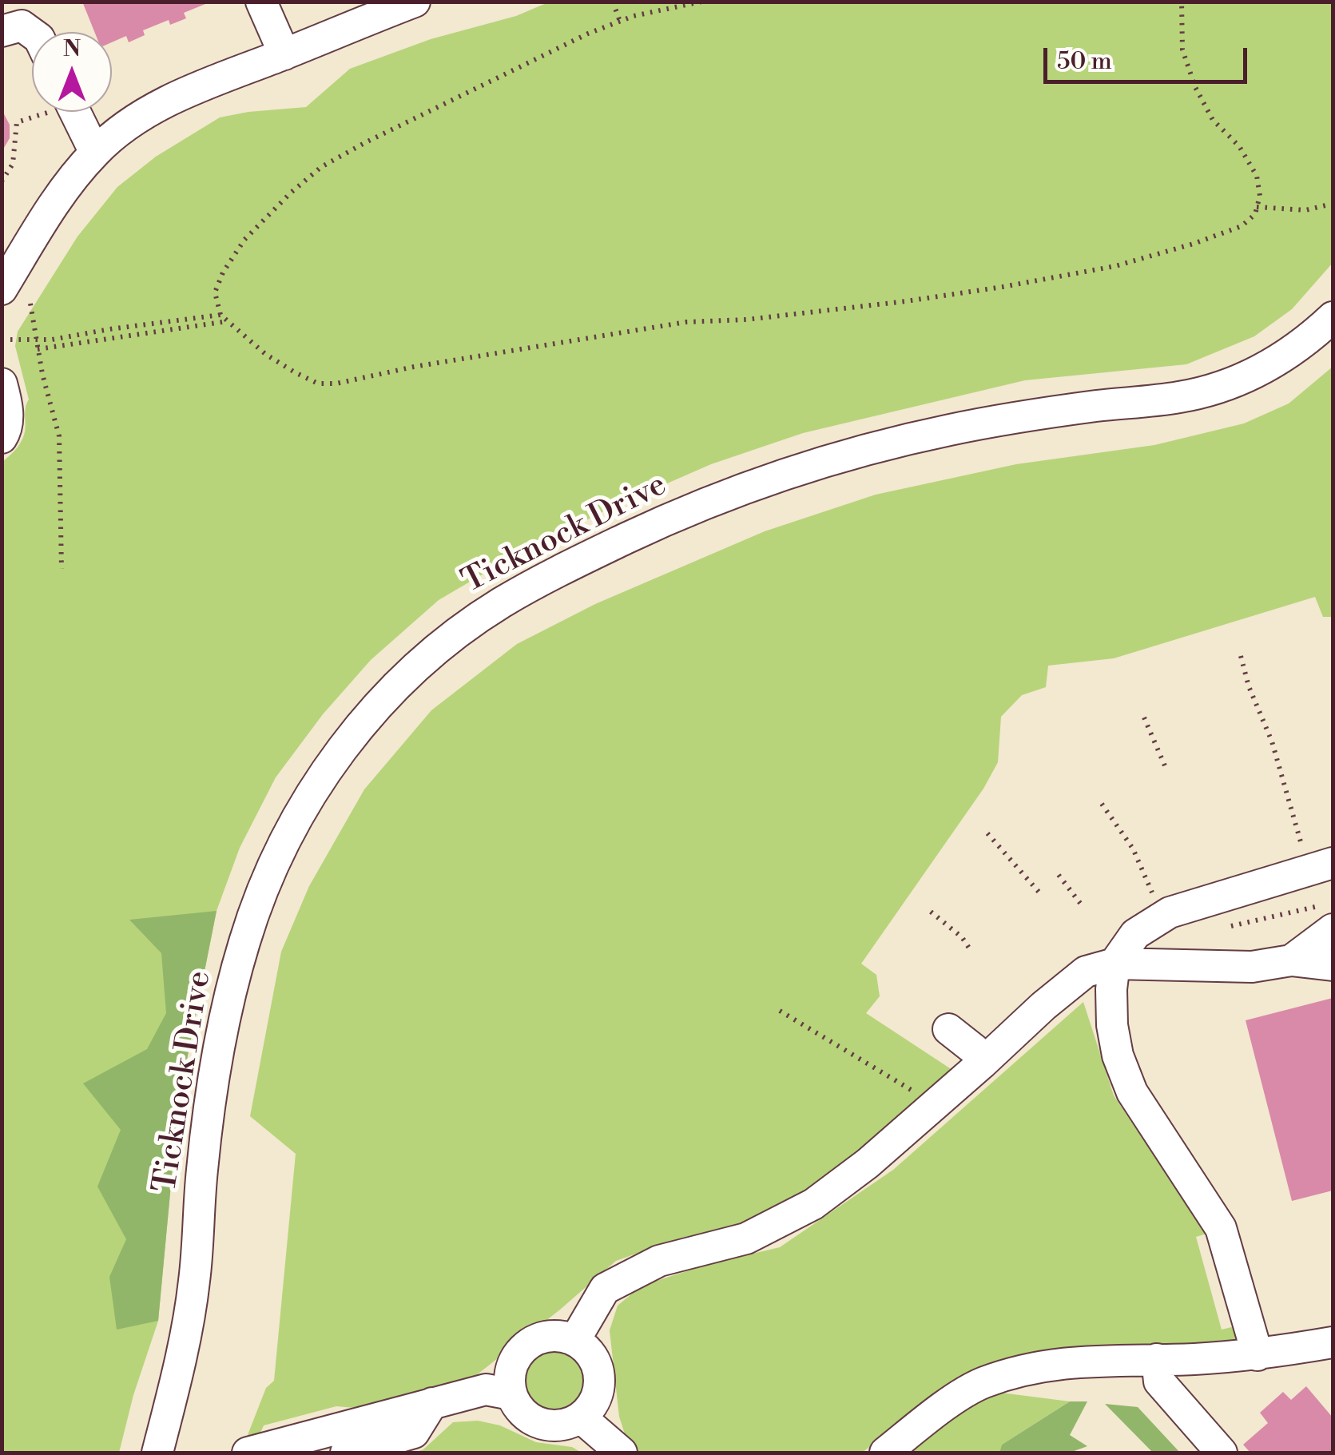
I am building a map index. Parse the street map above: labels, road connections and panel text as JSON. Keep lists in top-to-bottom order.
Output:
{
  "streets": {
    "street": ["Ticknock Drive"]
  },
  "scale_bar": "50 m",
  "north": "top"
}
